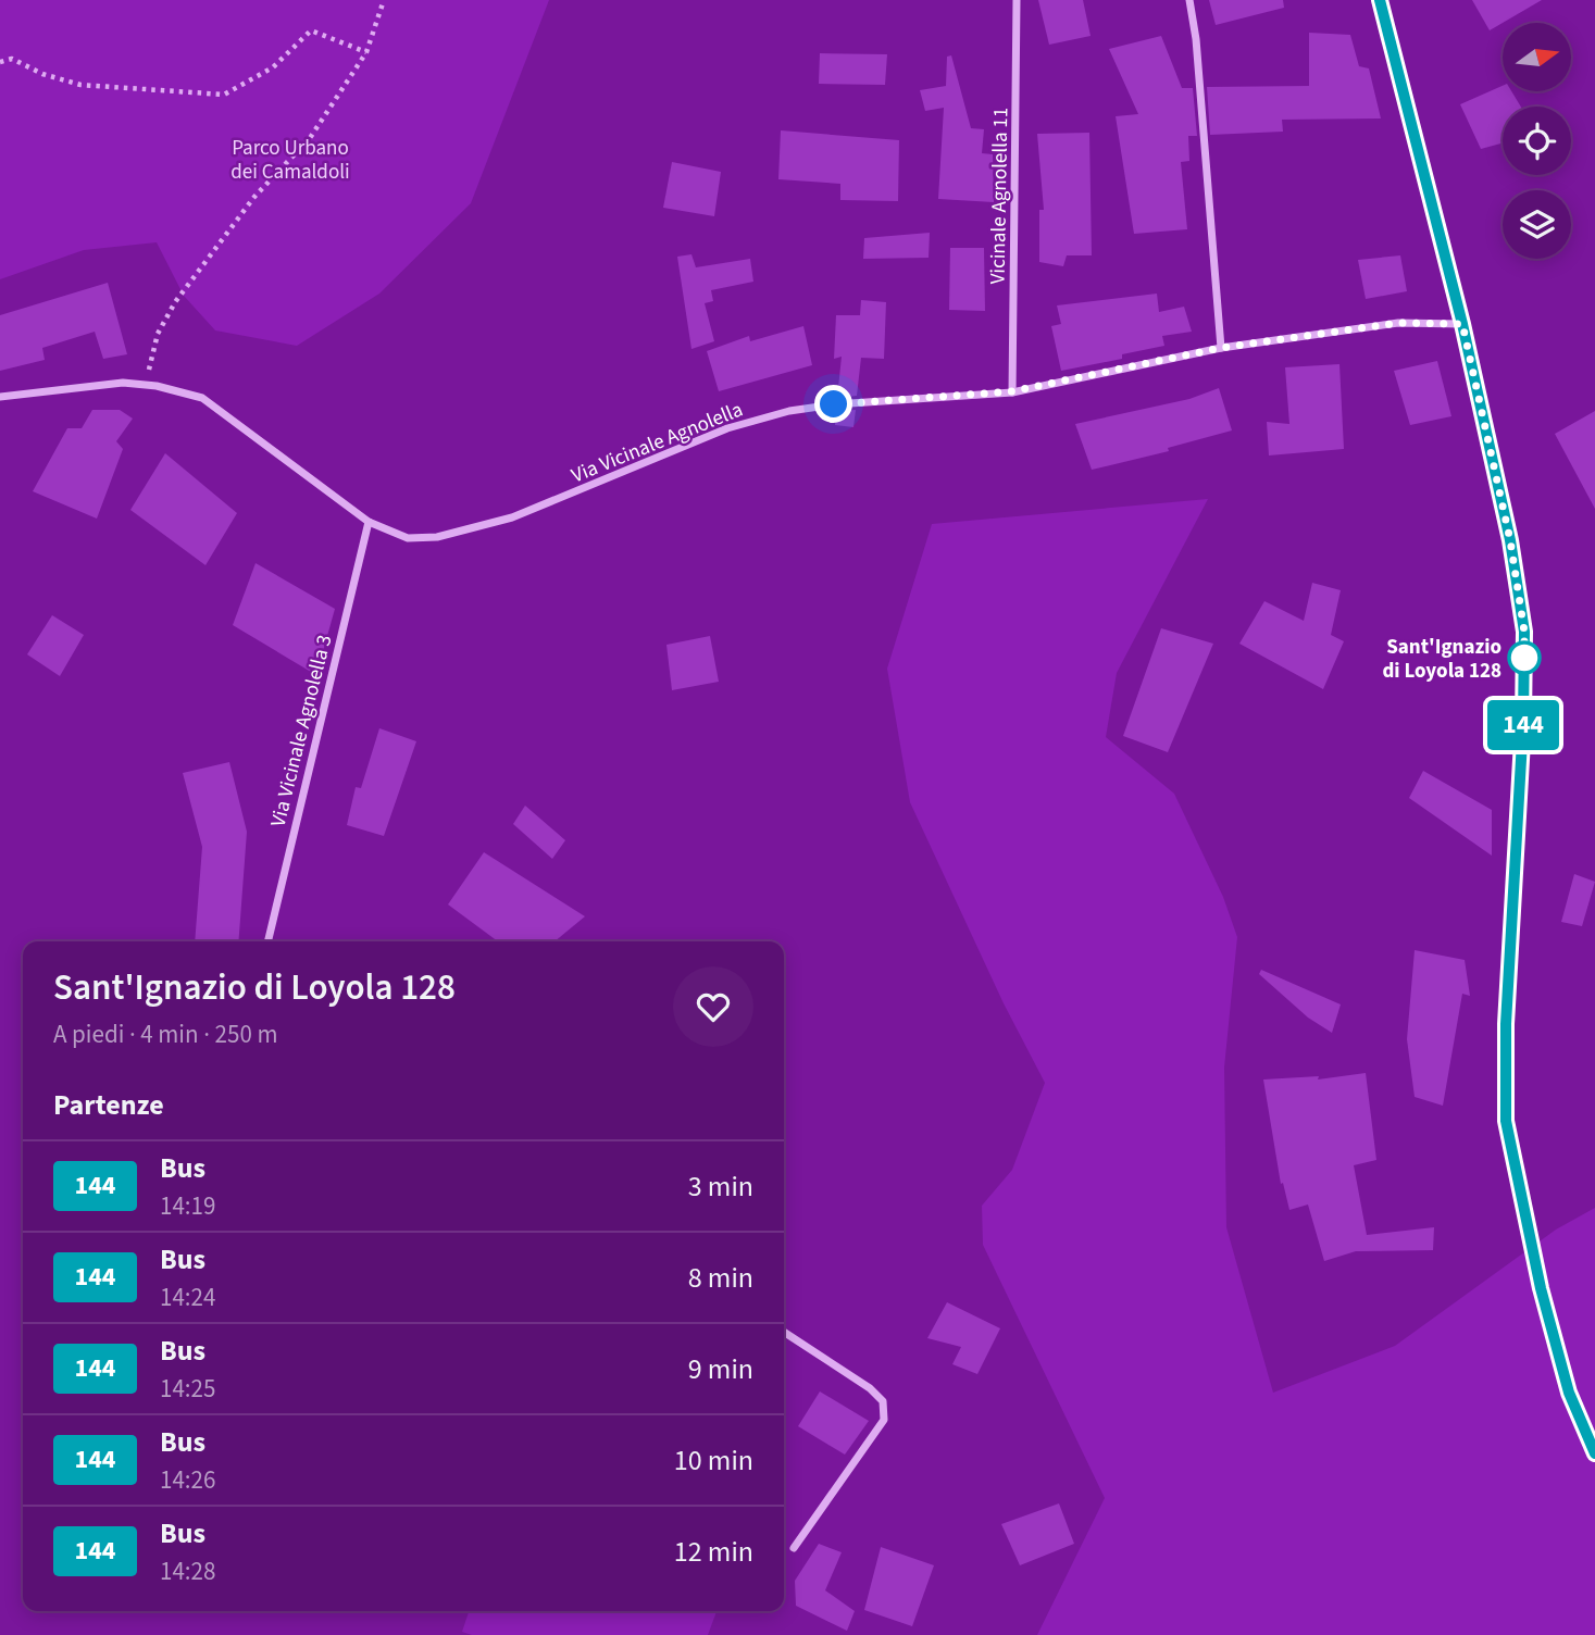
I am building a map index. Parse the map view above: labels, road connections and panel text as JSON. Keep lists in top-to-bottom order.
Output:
{
  "streets": {
    "street": ["Vicinale Agnolella 11", "Via Vicinale Agnolella", "Via Vicinale Agnolella 3"]
  },
  "crossings": [
    ["Vicinale Agnolella 11", "Via Vicinale Agnolella"],
    ["Via Vicinale Agnolella", "Via Vicinale Agnolella 3"]
  ],
  "parks": ["Parco Urbano dei Camaldoli"],
  "places": ["Sant'Ignazio di Loyola 128"],
  "lines": ["bus line 144"],
  "north": "right",
  "page": {
    "on_map": "144",
    "heading": [
      ["Sant'Ignazio di Loyola 128", "A piedi · 4 min · 250 m"],
      "Partenze"
    ],
    "list": [
      {
        "mark": "144",
        "name": "Bus",
        "note": "14:19",
        "value": "3 min"
      },
      {
        "mark": "144",
        "name": "Bus",
        "note": "14:24",
        "value": "8 min"
      },
      {
        "mark": "144",
        "name": "Bus",
        "note": "14:25",
        "value": "9 min"
      },
      {
        "mark": "144",
        "name": "Bus",
        "note": "14:26",
        "value": "10 min"
      },
      {
        "mark": "144",
        "name": "Bus",
        "note": "14:28",
        "value": "12 min"
      }
    ]
  }
}
